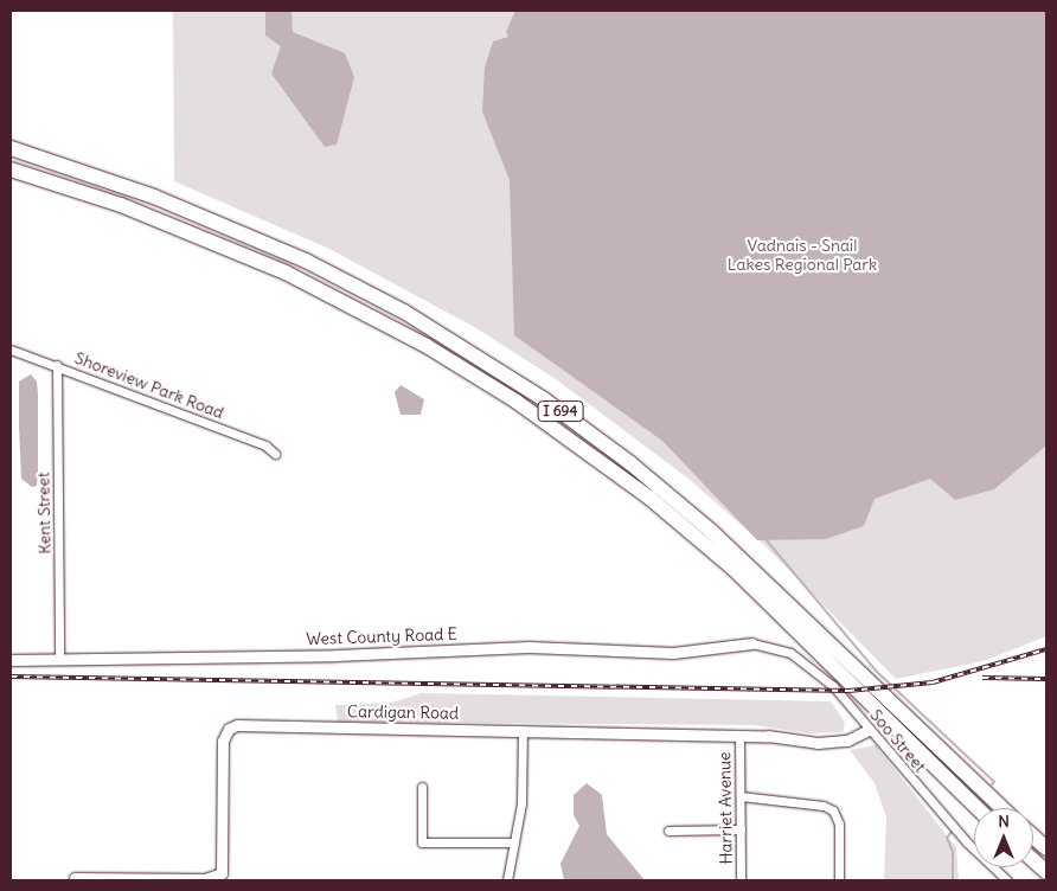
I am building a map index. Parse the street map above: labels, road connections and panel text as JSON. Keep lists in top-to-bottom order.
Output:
{
  "streets": {
    "highway": ["I 694"],
    "street": [
      "Shoreview Park Road",
      "Kent Street",
      "West County Road E",
      "Cardigan Road",
      "Soo Street",
      "Harriet Avenue"
    ]
  },
  "crossings": [
    ["Shoreview Park Road", "Kent Street"],
    ["Kent Street", "West County Road E"],
    ["West County Road E", "Soo Street"],
    ["Cardigan Road", "Soo Street"],
    ["Cardigan Road", "Harriet Avenue"]
  ],
  "parks": ["Vadnais - Snail Lakes Regional Park"],
  "north": "top"
}
